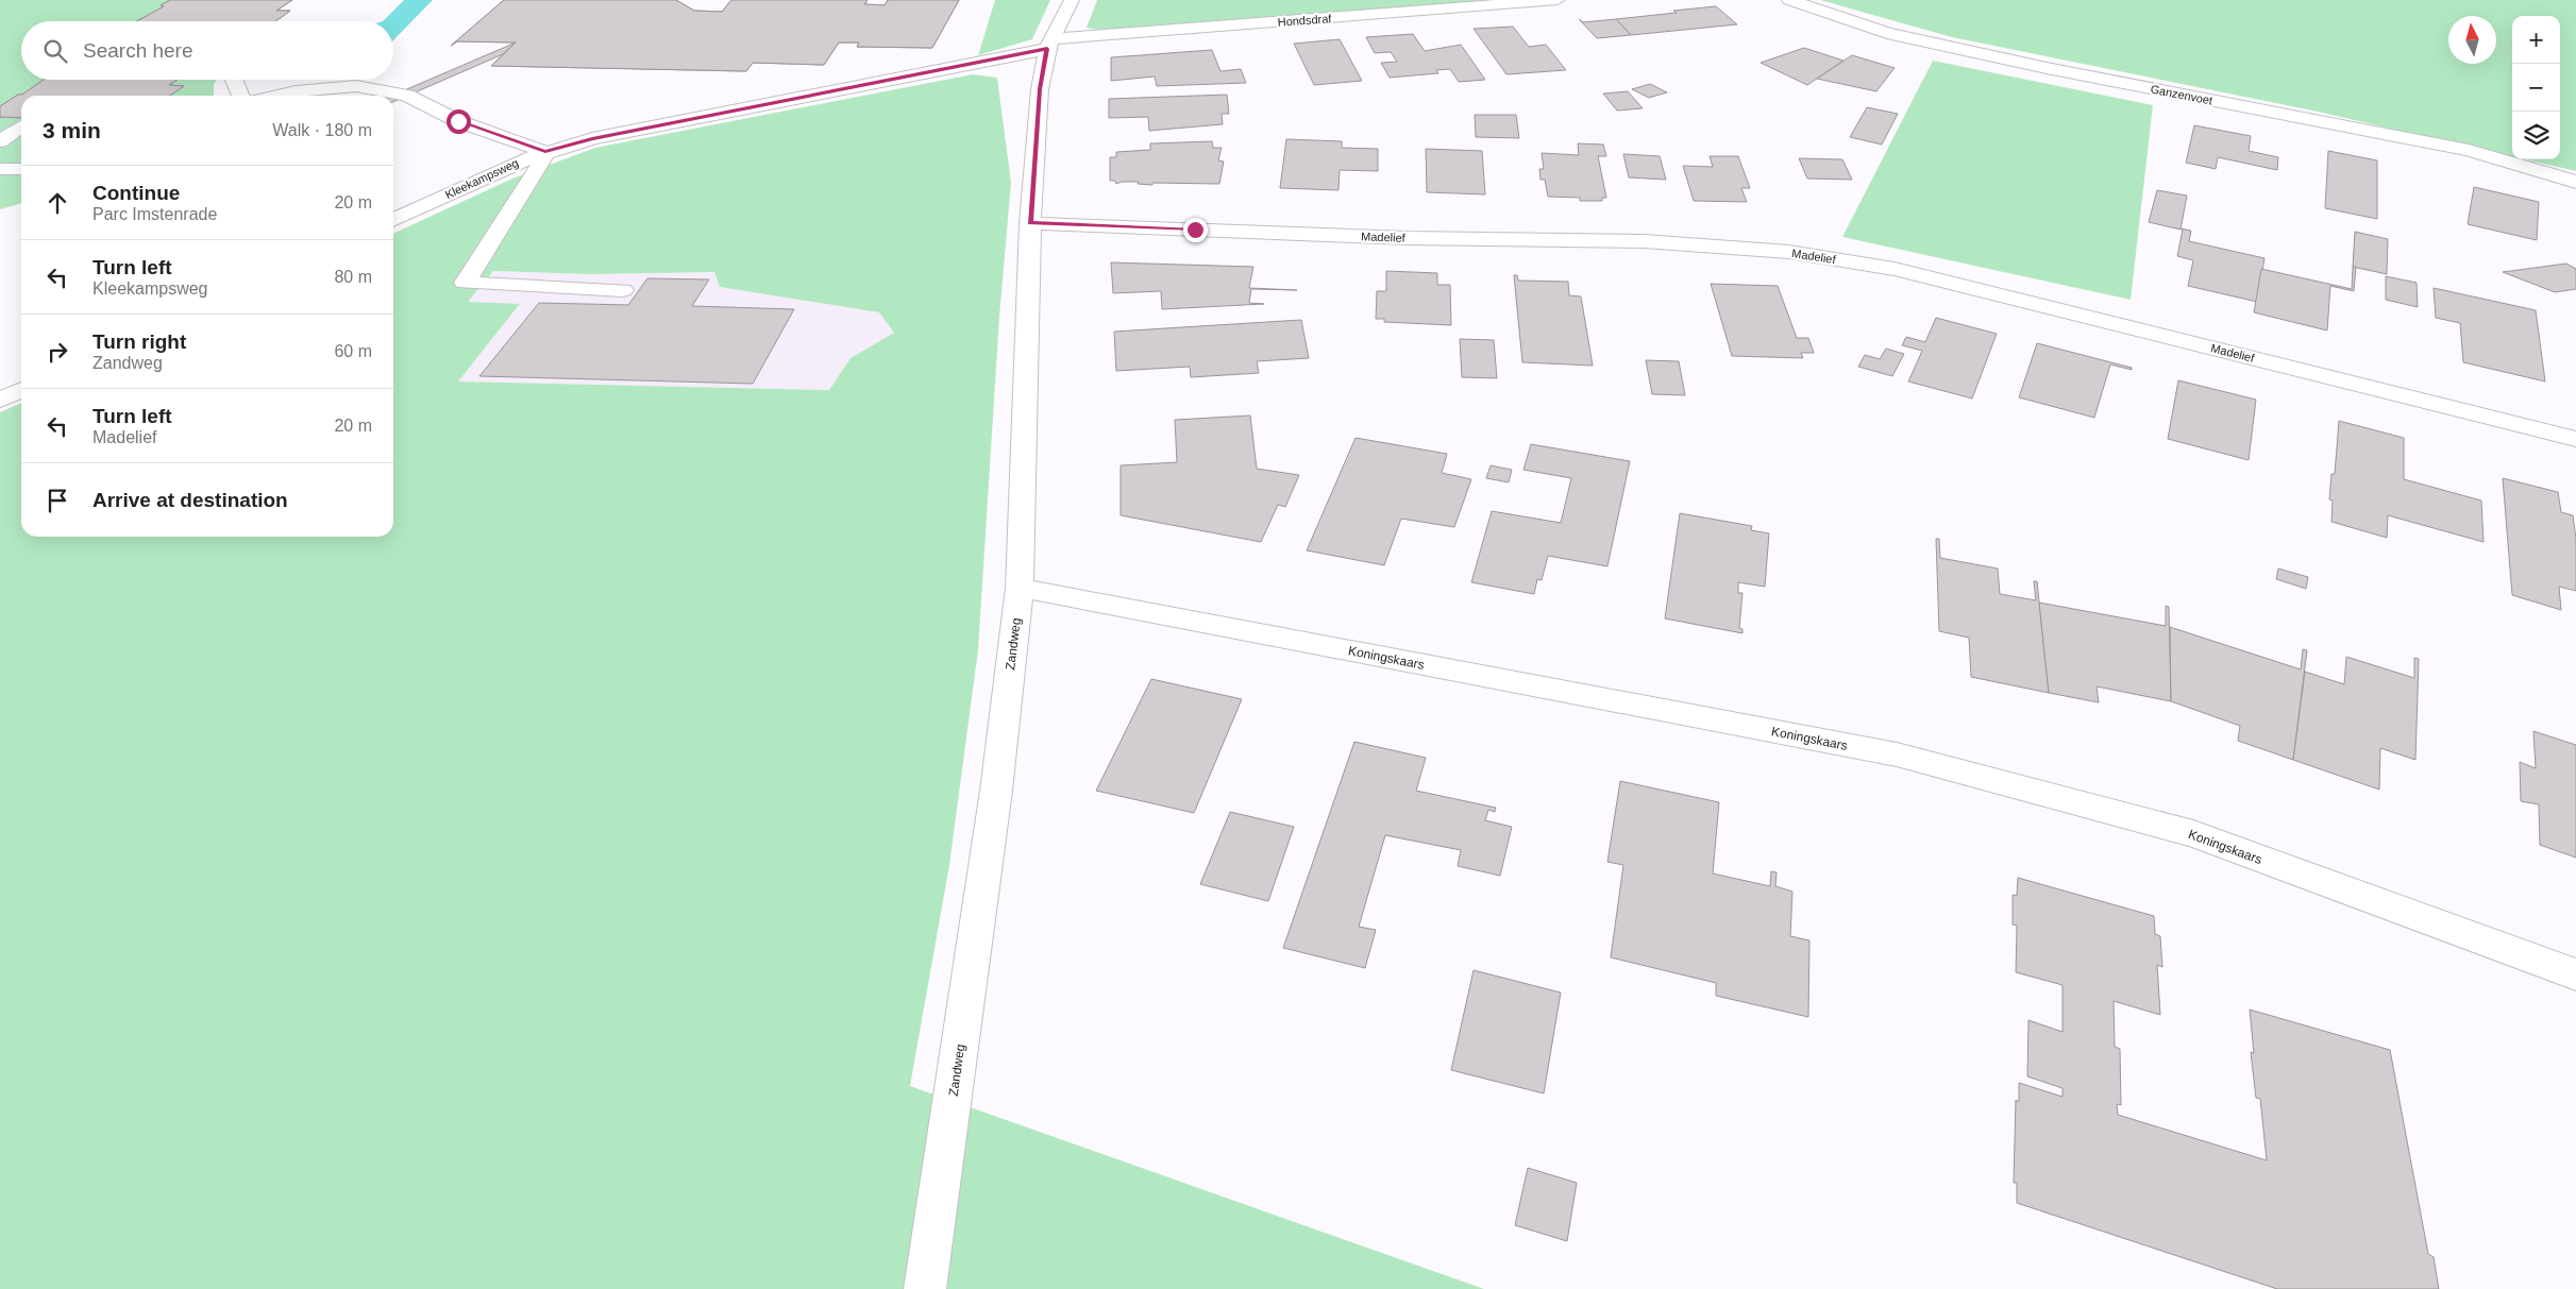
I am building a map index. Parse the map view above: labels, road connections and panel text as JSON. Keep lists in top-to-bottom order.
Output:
{
  "streets": {
    "street": [
      "Hondsdraf",
      "Ganzenvoet",
      "Kleekampsweg",
      "Madelief",
      "Zandweg",
      "Koningskaars"
    ]
  },
  "crossings": [
    ["Hondsdraf", "Kleekampsweg"],
    ["Hondsdraf", "Zandweg"],
    ["Kleekampsweg", "Zandweg"],
    ["Madelief", "Zandweg"],
    ["Zandweg", "Koningskaars"]
  ],
  "north": "top",
  "page": {
    "map_buttons": ["+", "−"],
    "search": "Search here",
    "heading": ["3 min", "Walk · 180 m"],
    "list": [
      ["Continue", "Parc Imstenrade", "20 m"],
      ["Turn left", "Kleekampsweg", "80 m"],
      ["Turn right", "Zandweg", "60 m"],
      ["Turn left", "Madelief", "20 m"],
      "Arrive at destination"
    ]
  }
}
